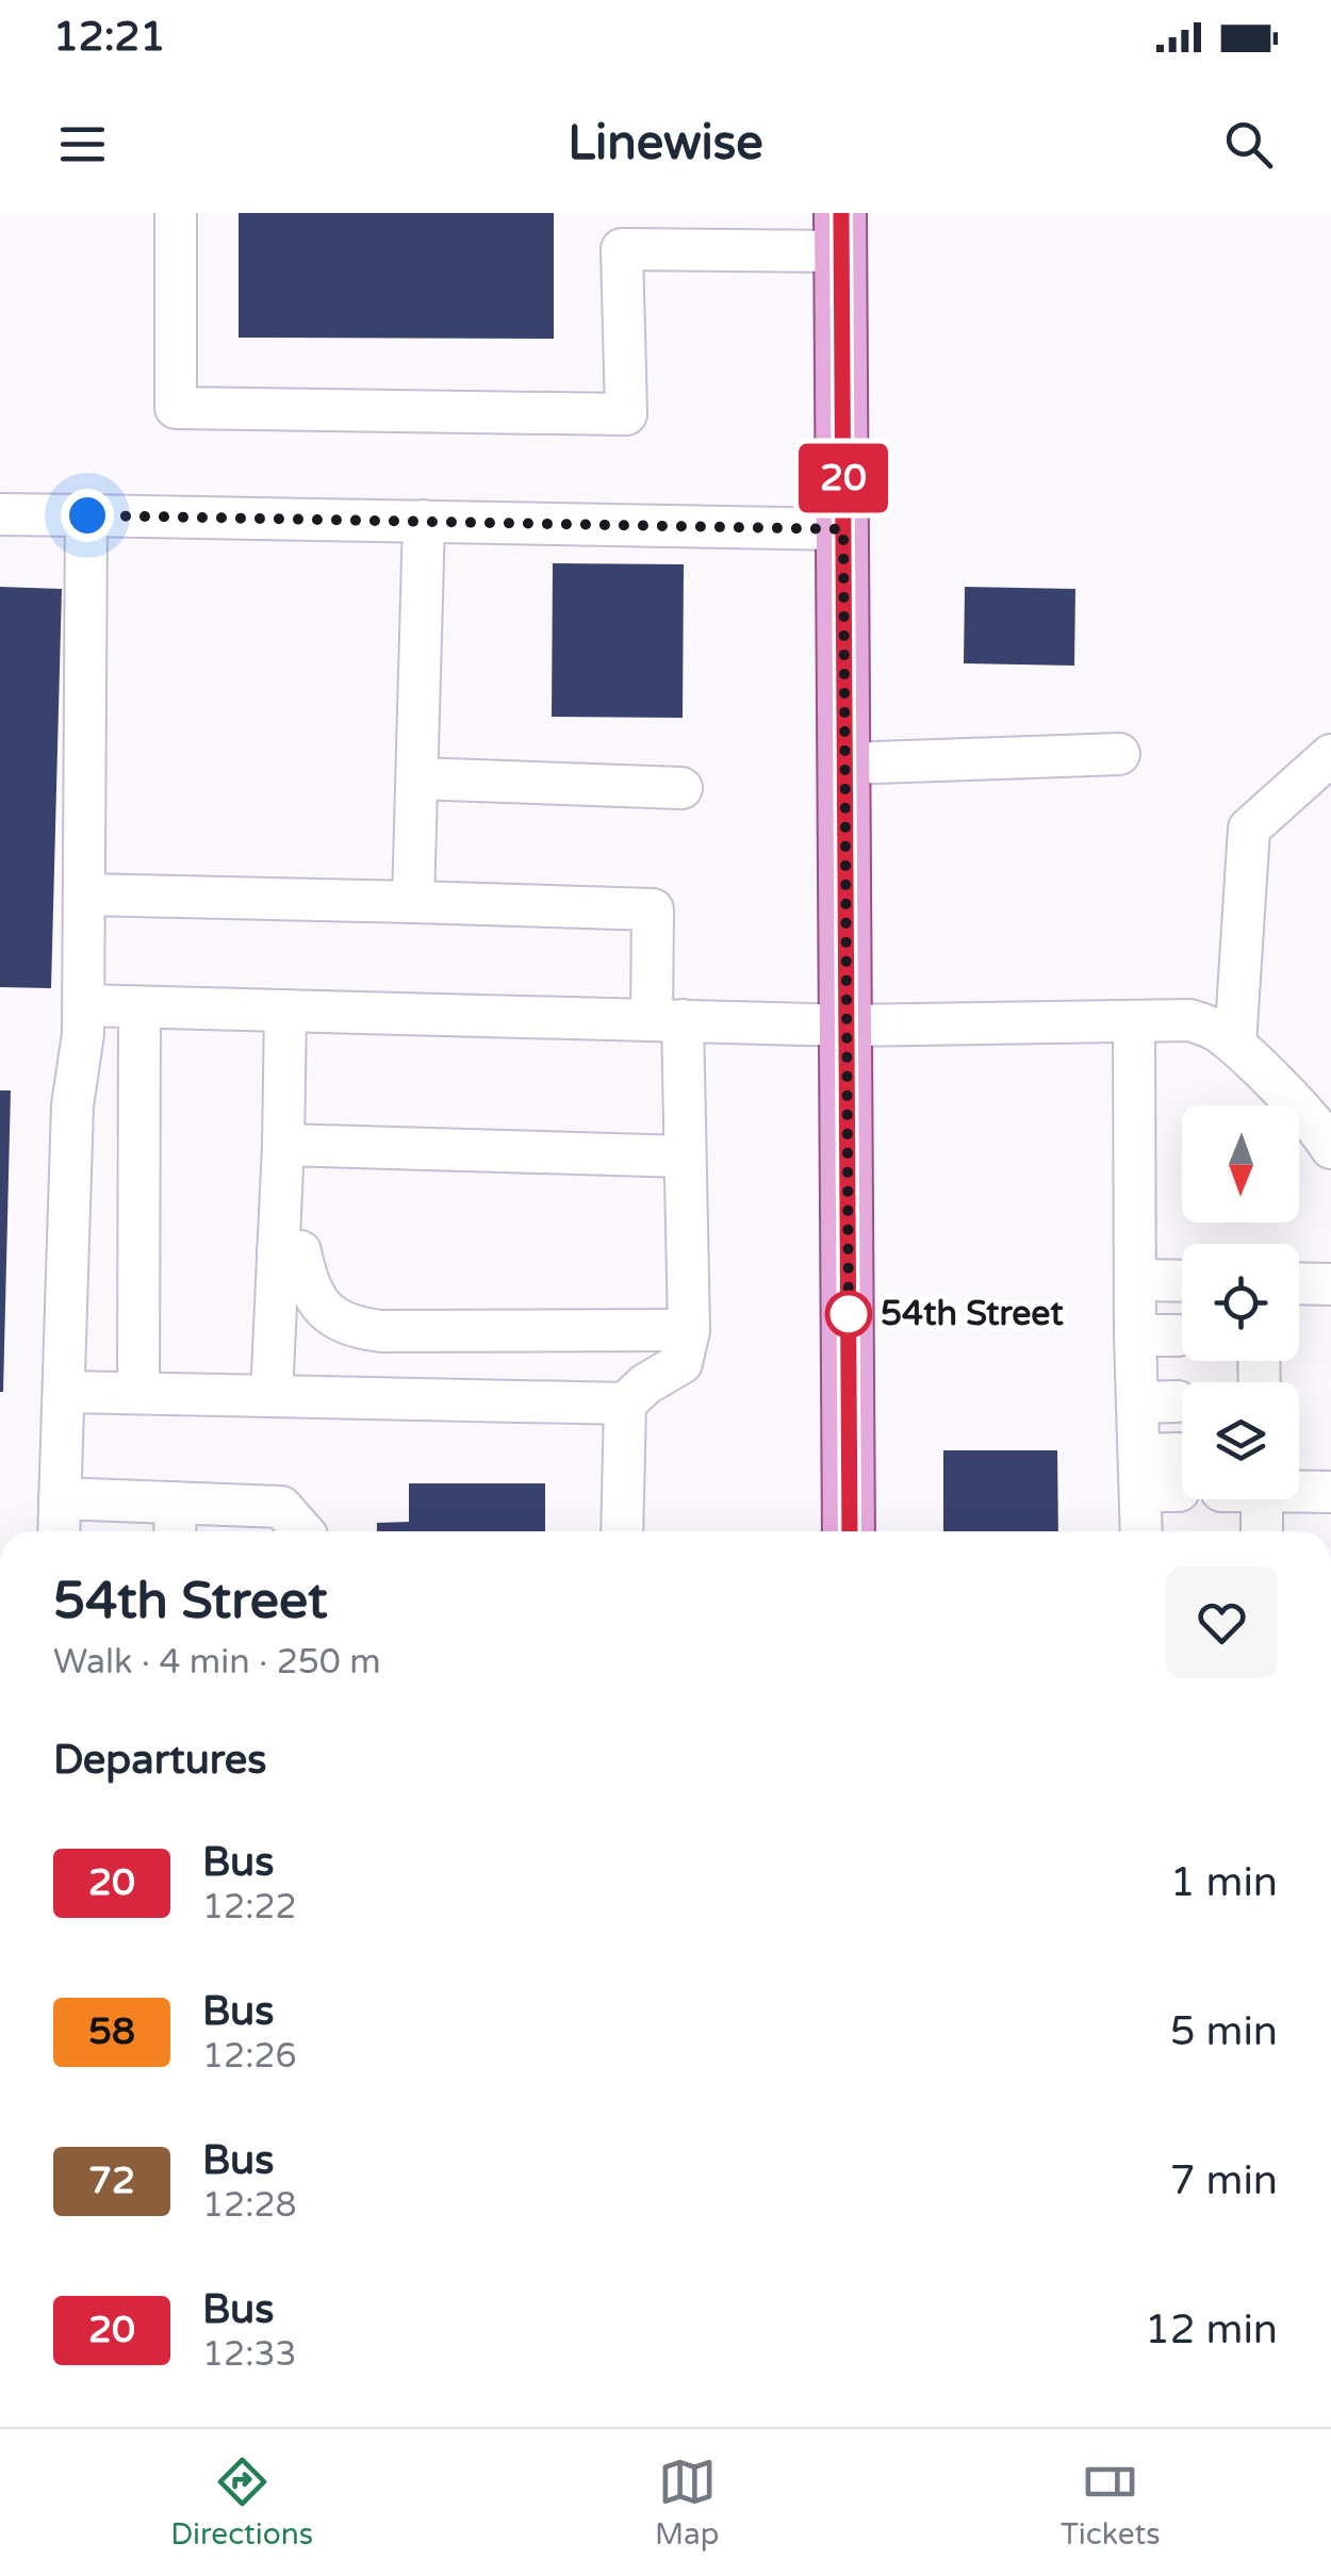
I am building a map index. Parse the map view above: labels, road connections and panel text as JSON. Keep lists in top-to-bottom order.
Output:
{
  "places": ["54th Street"],
  "lines": ["bus line 20"],
  "north": "bottom",
  "page": {
    "status": "12:21",
    "header": "Linewise",
    "on_map": "20",
    "heading": [
      ["54th Street", "Walk · 4 min · 250 m"],
      "Departures"
    ],
    "list": [
      {
        "mark": "20",
        "name": "Bus",
        "note": "12:22",
        "value": "1 min"
      },
      {
        "mark": "58",
        "name": "Bus",
        "note": "12:26",
        "value": "5 min"
      },
      {
        "mark": "72",
        "name": "Bus",
        "note": "12:28",
        "value": "7 min"
      },
      {
        "mark": "20",
        "name": "Bus",
        "note": "12:33",
        "value": "12 min"
      }
    ],
    "tabs": ["Directions", "Map", "Tickets"]
  }
}
